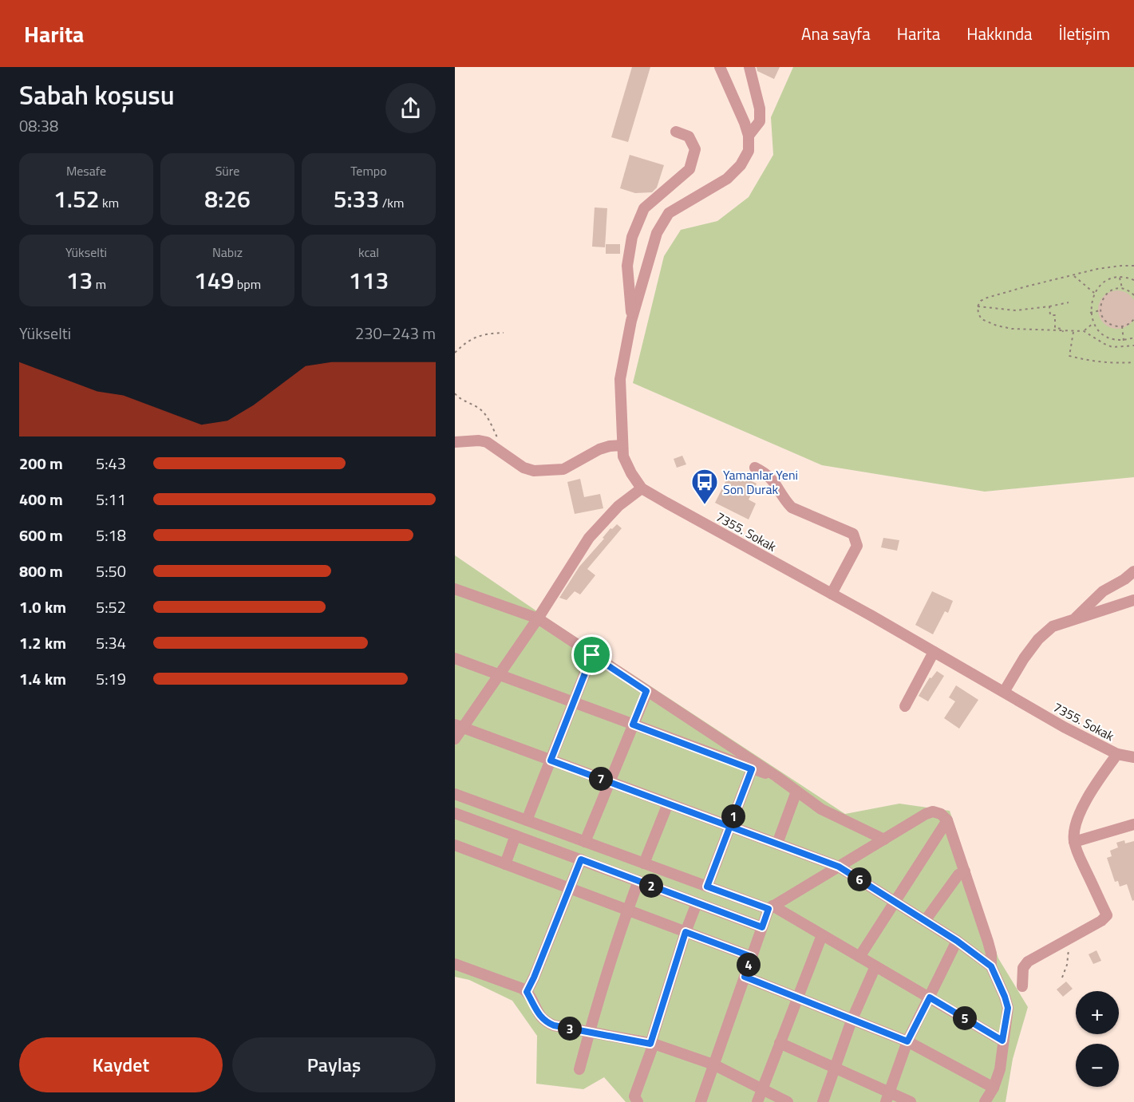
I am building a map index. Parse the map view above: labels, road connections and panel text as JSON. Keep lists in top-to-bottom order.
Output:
{
  "streets": {
    "street": ["7355. Sokak"]
  },
  "places": {
    "bus stop": ["Yamanlar Yeni Son Durak"]
  },
  "page": {
    "header": "Harita",
    "nav": [
      "Ana sayfa",
      "Harita",
      "Hakkında",
      "İletişim"
    ],
    "heading": ["Sabah koşusu", "08:38"],
    "stats": [
      ["Mesafe", "1.52 km"],
      ["Süre", "8:26"],
      ["Tempo", "5:33 /km"],
      ["Yükselti", "13 m"],
      ["Nabız", "149 bpm"],
      ["kcal", "113"]
    ],
    "chart": ["Yükselti", "230–243 m"],
    "list": [
      {
        "name": "200 m",
        "note": "5:43"
      },
      {
        "name": "400 m",
        "note": "5:11"
      },
      {
        "name": "600 m",
        "note": "5:18"
      },
      {
        "name": "800 m",
        "note": "5:50"
      },
      {
        "name": "1.0 km",
        "note": "5:52"
      },
      {
        "name": "1.2 km",
        "note": "5:34"
      },
      {
        "name": "1.4 km",
        "note": "5:19"
      }
    ],
    "pins": [
      "7",
      "1",
      "6",
      "2",
      "4",
      "5",
      "3"
    ],
    "map_buttons": ["+", "−"],
    "buttons": ["Kaydet", "Paylaş"]
  }
}
